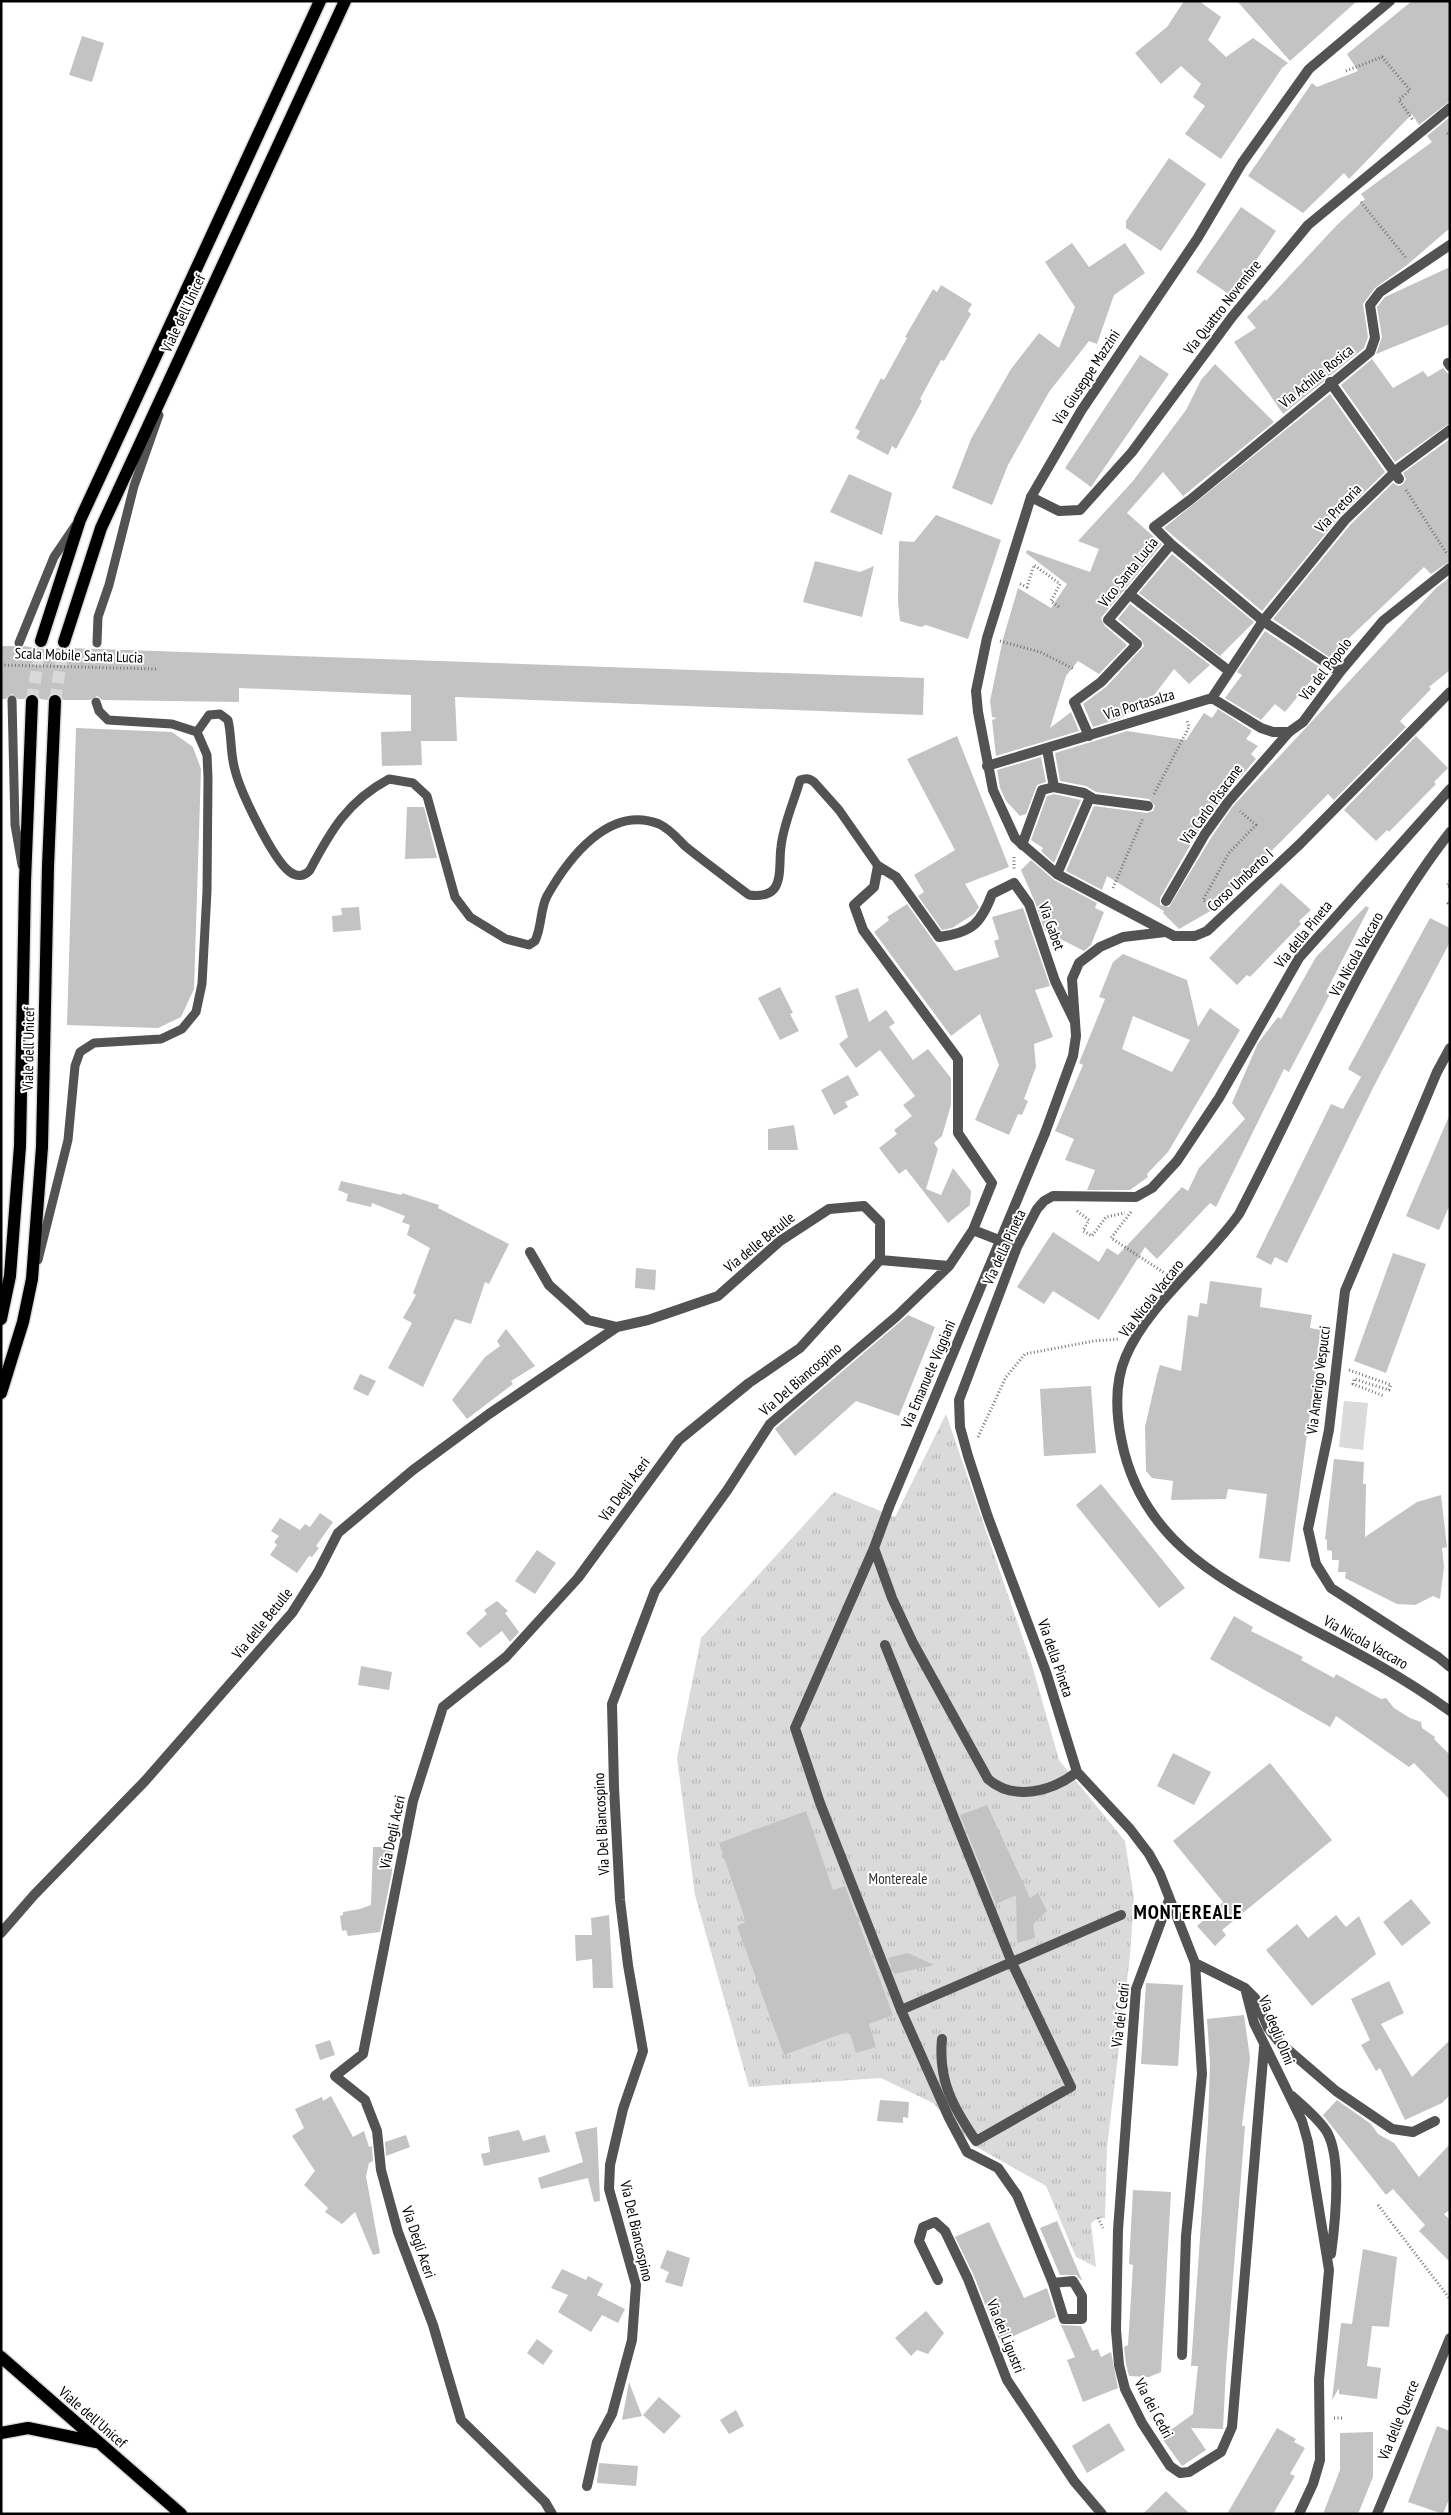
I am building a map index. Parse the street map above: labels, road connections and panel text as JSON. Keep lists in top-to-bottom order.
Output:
{
  "streets": {
    "main road": ["Viale dell'Unicef"],
    "street": [
      "Via Quattro Novembre",
      "Via Achille Rosica",
      "Via Giuseppe Mazzini",
      "Via Pretoria",
      "Vico Santa Lucia",
      "Via del Popolo",
      "Via Portasalza",
      "Via Carlo Pisacane",
      "Corso Umberto I",
      "Via Gabet",
      "Via della Pineta",
      "Via Nicola Vaccaro",
      "Via delle Betulle",
      "Via Emanuele Viggiani",
      "Via Del Biancospino",
      "Via Amerigo Vespucci",
      "Via Degli Aceri",
      "Via dei Cedri",
      "Via degli Olmi",
      "Via dei Ligustri",
      "Via delle Querce"
    ],
    "path": ["Scala Mobile Santa Lucia"]
  },
  "crossings": [
    ["Via Quattro Novembre", "Via Giuseppe Mazzini"],
    ["Via Achille Rosica", "Vico Santa Lucia"],
    ["Via Giuseppe Mazzini", "Via Portasalza"],
    ["Via Giuseppe Mazzini", "Corso Umberto I"],
    ["Vico Santa Lucia", "Via Portasalza"],
    ["Via del Popolo", "Via Carlo Pisacane"],
    ["Corso Umberto I", "Via Emanuele Viggiani"],
    ["Via Gabet", "Via Emanuele Viggiani"],
    ["Via delle Betulle", "Via Degli Aceri"],
    ["Via dei Cedri", "Via degli Olmi"]
  ],
  "districts": ["MONTEREALE"],
  "parks": ["Montereale"]
}
